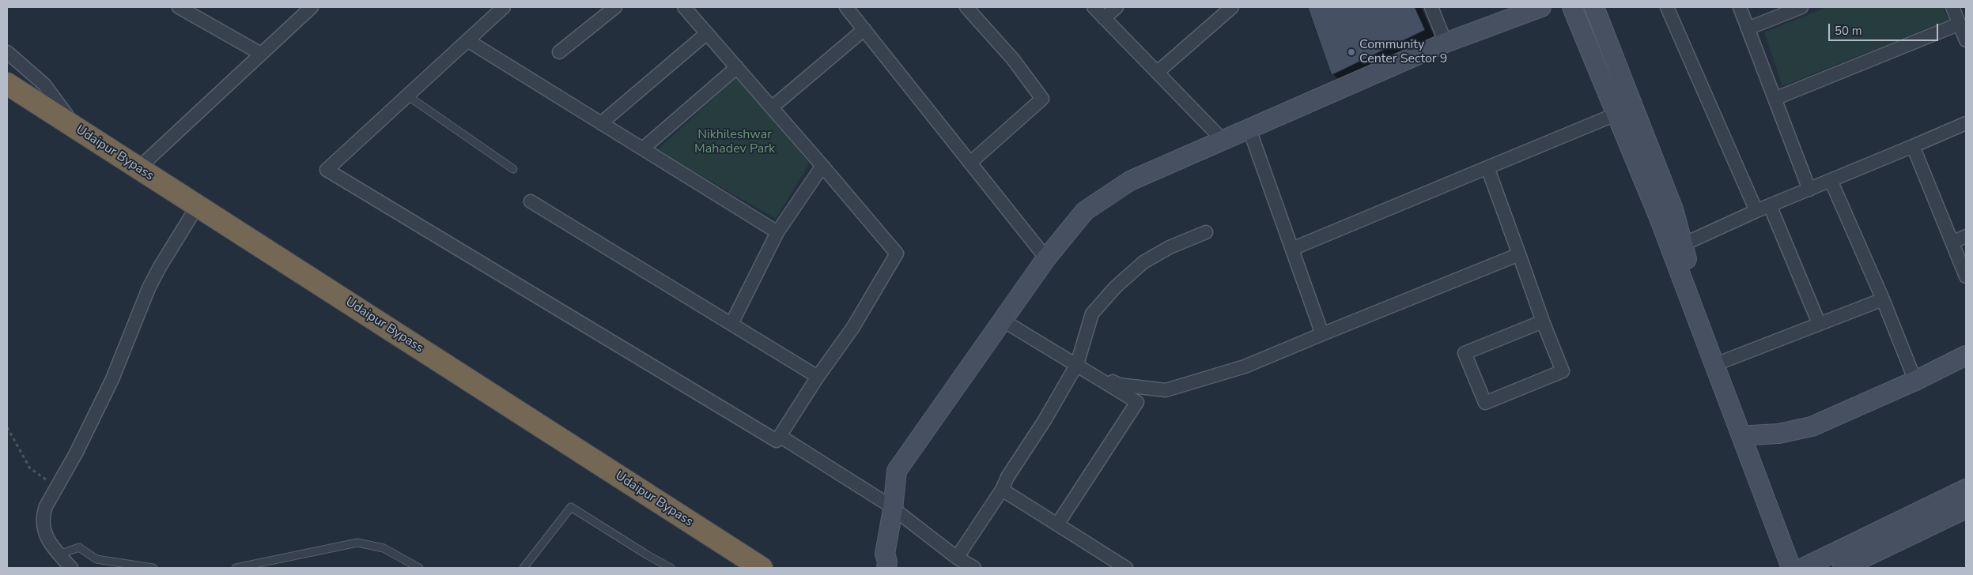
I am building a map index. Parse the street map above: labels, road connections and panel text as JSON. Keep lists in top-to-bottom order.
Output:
{
  "streets": {
    "highway": ["Udaipur Bypass"]
  },
  "parks": ["Nikhileshwar Mahadev Park"],
  "places": ["Community Center Sector 9"],
  "scale_bar": "50 m"
}
